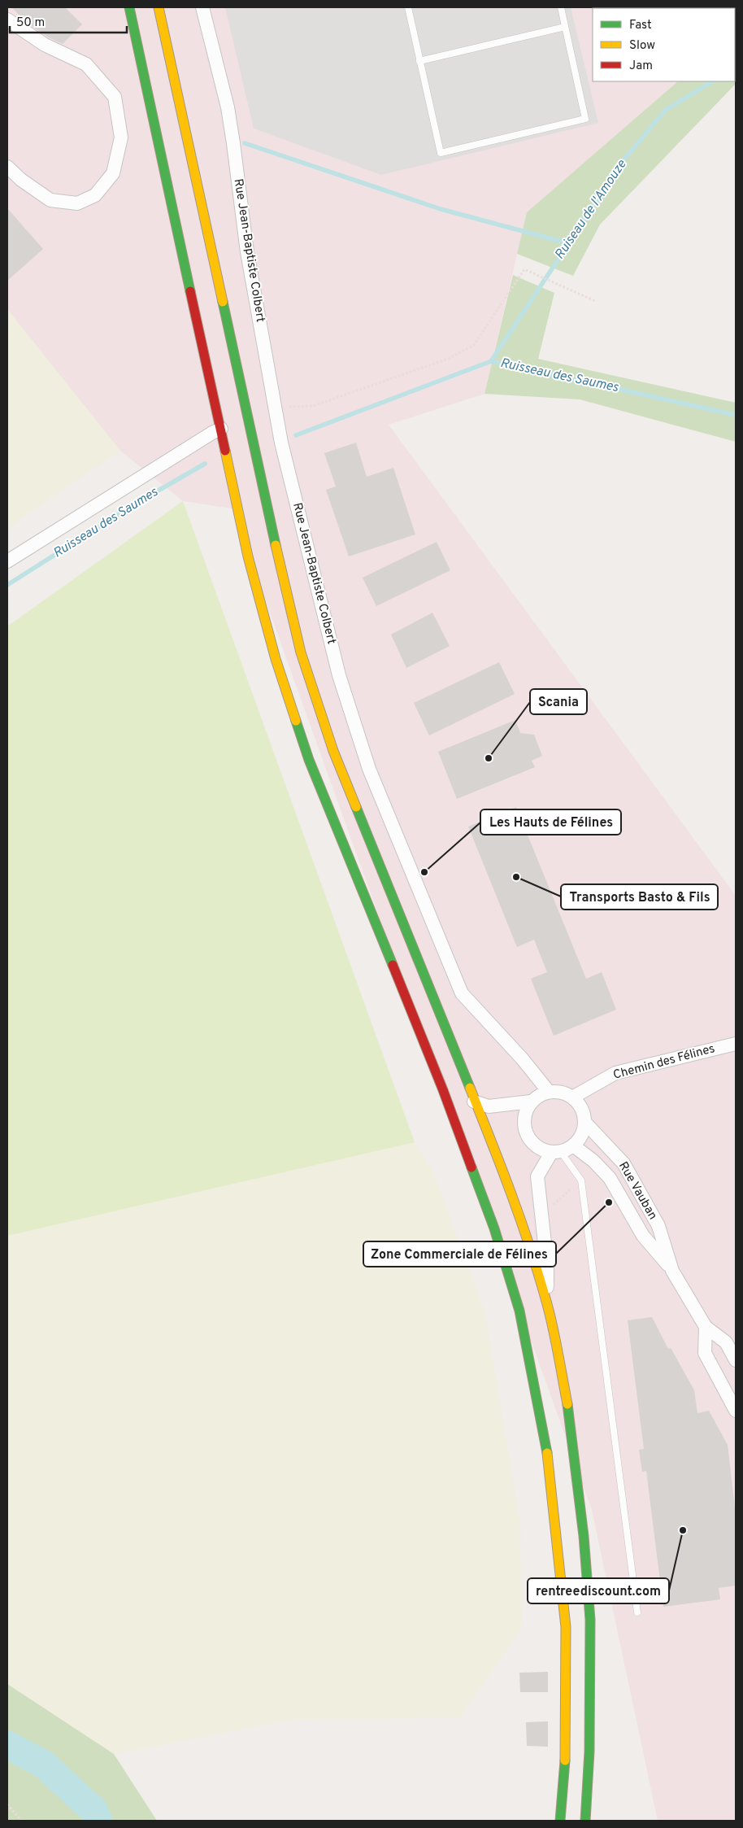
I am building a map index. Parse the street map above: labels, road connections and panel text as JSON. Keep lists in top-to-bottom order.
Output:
{
  "streets": {
    "street": ["Rue Jean-Baptiste Colbert", "Chemin des Félines", "Rue Vauban"]
  },
  "crossings": [
    ["Rue Jean-Baptiste Colbert", "Chemin des Félines"],
    ["Rue Jean-Baptiste Colbert", "Rue Vauban"],
    ["Chemin des Félines", "Rue Vauban"]
  ],
  "water": ["Ruiseau de l'Amouze", "Ruisseau des Saumes"],
  "places": [
    "Scania",
    "Les Hauts de Félines",
    "Transports Basto & Fils",
    "Zone Commerciale de Félines",
    "rentreediscount.com"
  ],
  "legend": ["Fast", "Slow", "Jam"],
  "scale_bar": "50 m"
}
